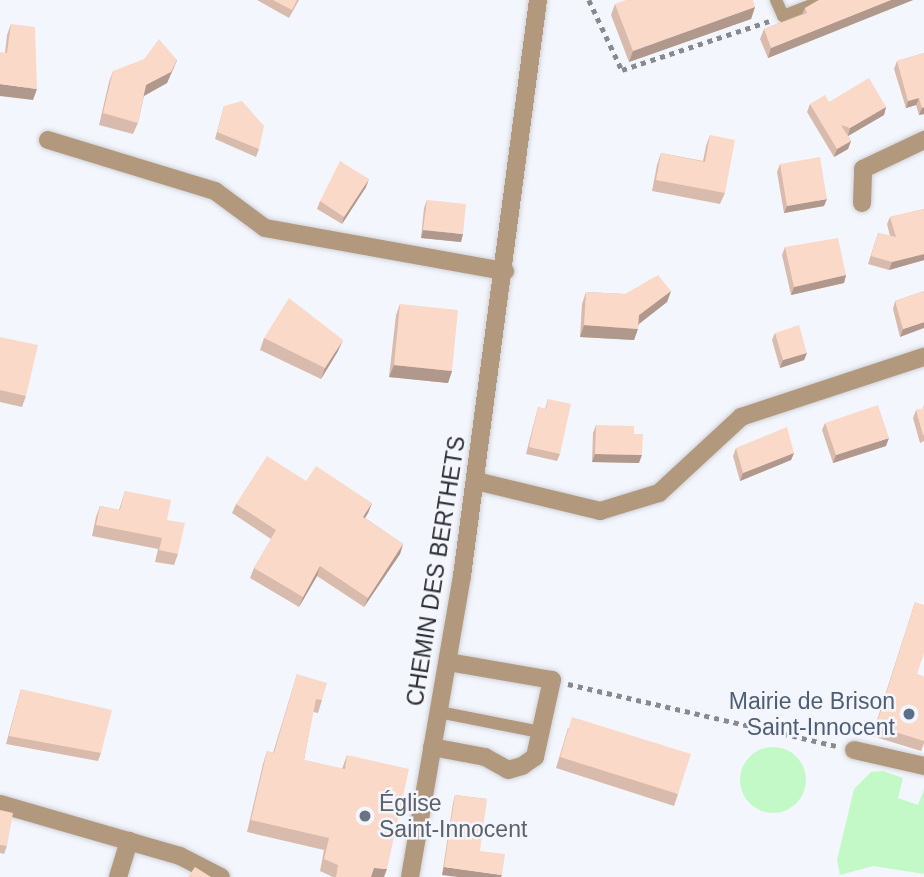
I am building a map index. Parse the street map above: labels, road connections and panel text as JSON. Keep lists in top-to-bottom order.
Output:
{
  "streets": {
    "street": ["CHEMIN DES BERTHETS"]
  },
  "places": ["Mairie de Brison Saint-Innocent", "Église Saint-Innocent"]
}
